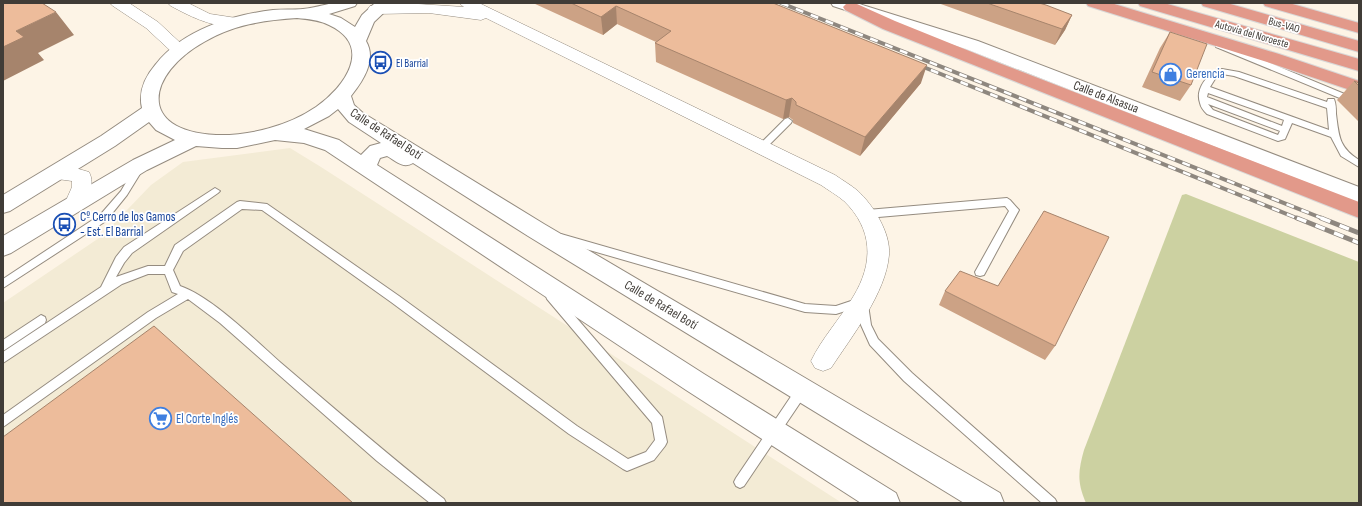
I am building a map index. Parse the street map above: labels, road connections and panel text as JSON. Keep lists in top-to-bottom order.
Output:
{
  "streets": {
    "highway": ["Bus-VAO", "Autovía del Noroeste"],
    "street": ["Calle de Alsasua", "Calle de Rafael Botí"]
  },
  "places": {
    "bus stop": ["El Barrial", "Cº Cerro de los Gamos - Est. El Barrial"],
    "shop": ["Gerencia"],
    "supermarket": ["El Corte Inglés"]
  }
}
